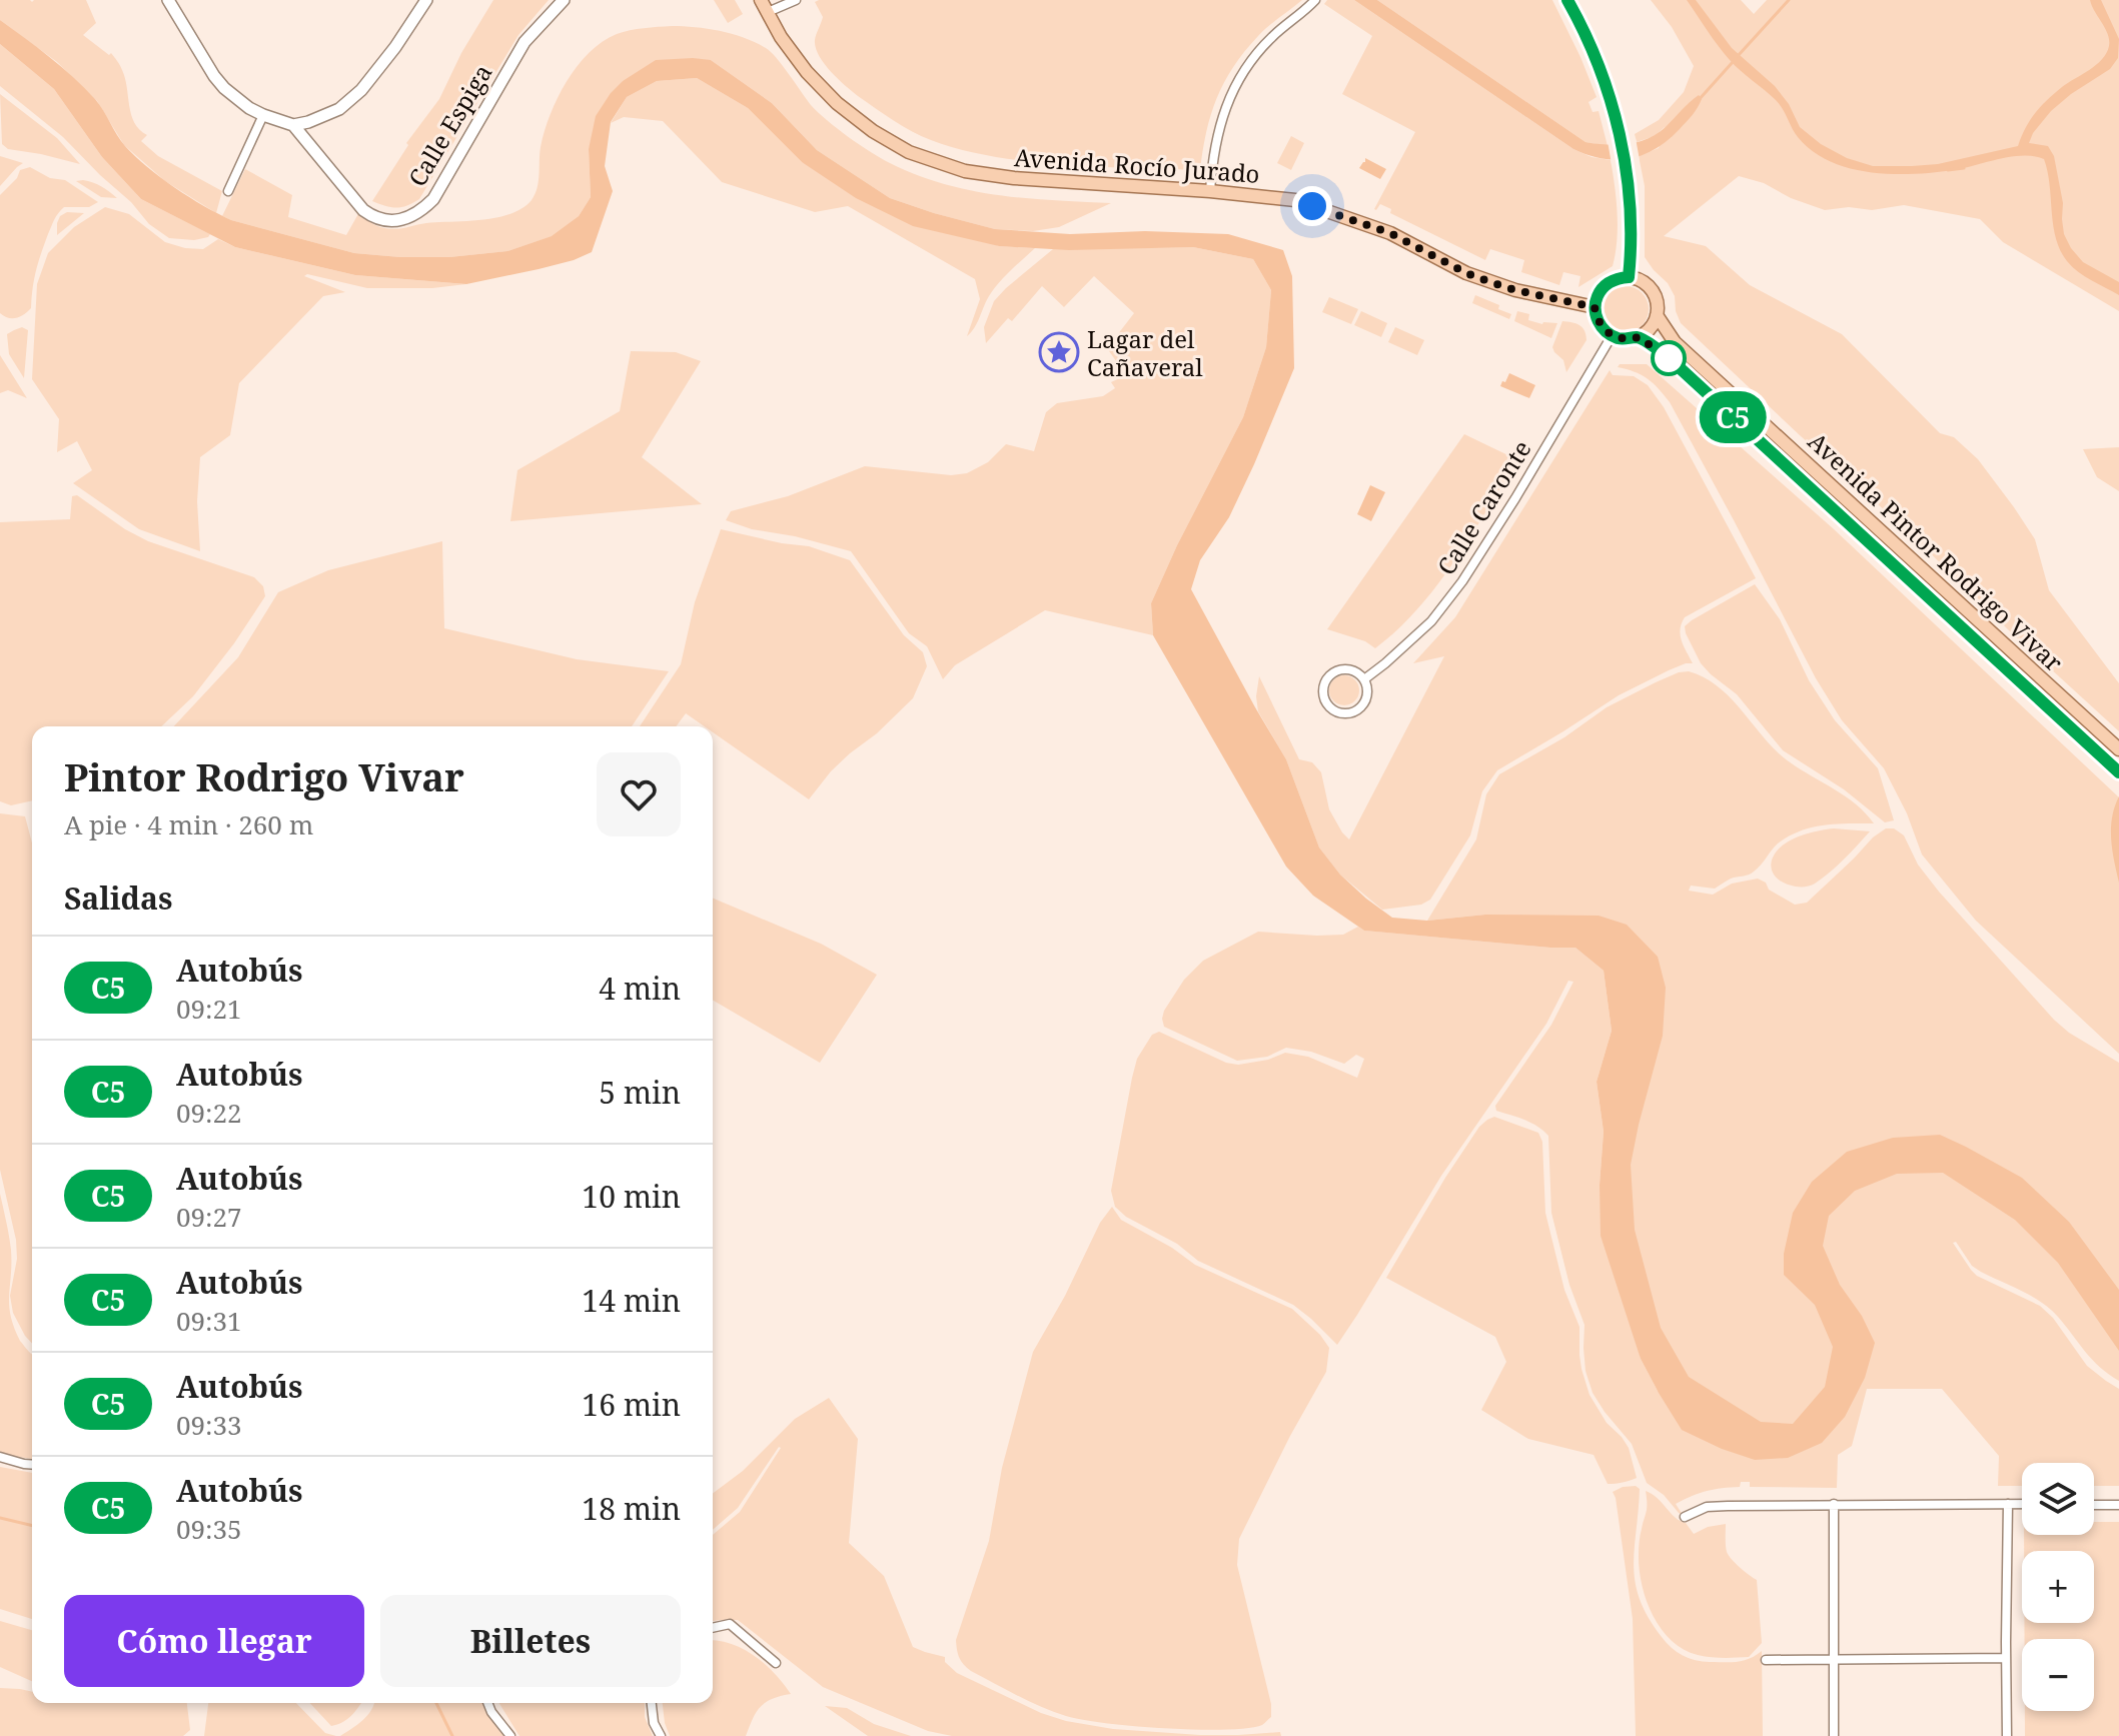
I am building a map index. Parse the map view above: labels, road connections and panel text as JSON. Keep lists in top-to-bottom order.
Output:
{
  "streets": {
    "main road": ["Avenida Rocío Jurado", "Avenida Pintor Rodrigo Vivar"],
    "street": ["Calle Espiga", "Calle Caronte"]
  },
  "crossings": [
    ["Avenida Rocío Jurado", "Calle Caronte"],
    ["Avenida Rocío Jurado", "Avenida Pintor Rodrigo Vivar"],
    ["Calle Caronte", "Avenida Pintor Rodrigo Vivar"]
  ],
  "places": {
    "place": ["Lagar del Cañaveral"]
  },
  "lines": ["bus line C5"],
  "page": {
    "on_map": "C5",
    "heading": [
      ["Pintor Rodrigo Vivar", "A pie · 4 min · 260 m"],
      "Salidas"
    ],
    "list": [
      {
        "mark": "C5",
        "name": "Autobús",
        "note": "09:21",
        "value": "4 min"
      },
      {
        "mark": "C5",
        "name": "Autobús",
        "note": "09:22",
        "value": "5 min"
      },
      {
        "mark": "C5",
        "name": "Autobús",
        "note": "09:27",
        "value": "10 min"
      },
      {
        "mark": "C5",
        "name": "Autobús",
        "note": "09:31",
        "value": "14 min"
      },
      {
        "mark": "C5",
        "name": "Autobús",
        "note": "09:33",
        "value": "16 min"
      },
      {
        "mark": "C5",
        "name": "Autobús",
        "note": "09:35",
        "value": "18 min"
      }
    ],
    "map_buttons": ["+", "−"],
    "buttons": ["Cómo llegar", "Billetes"]
  }
}
